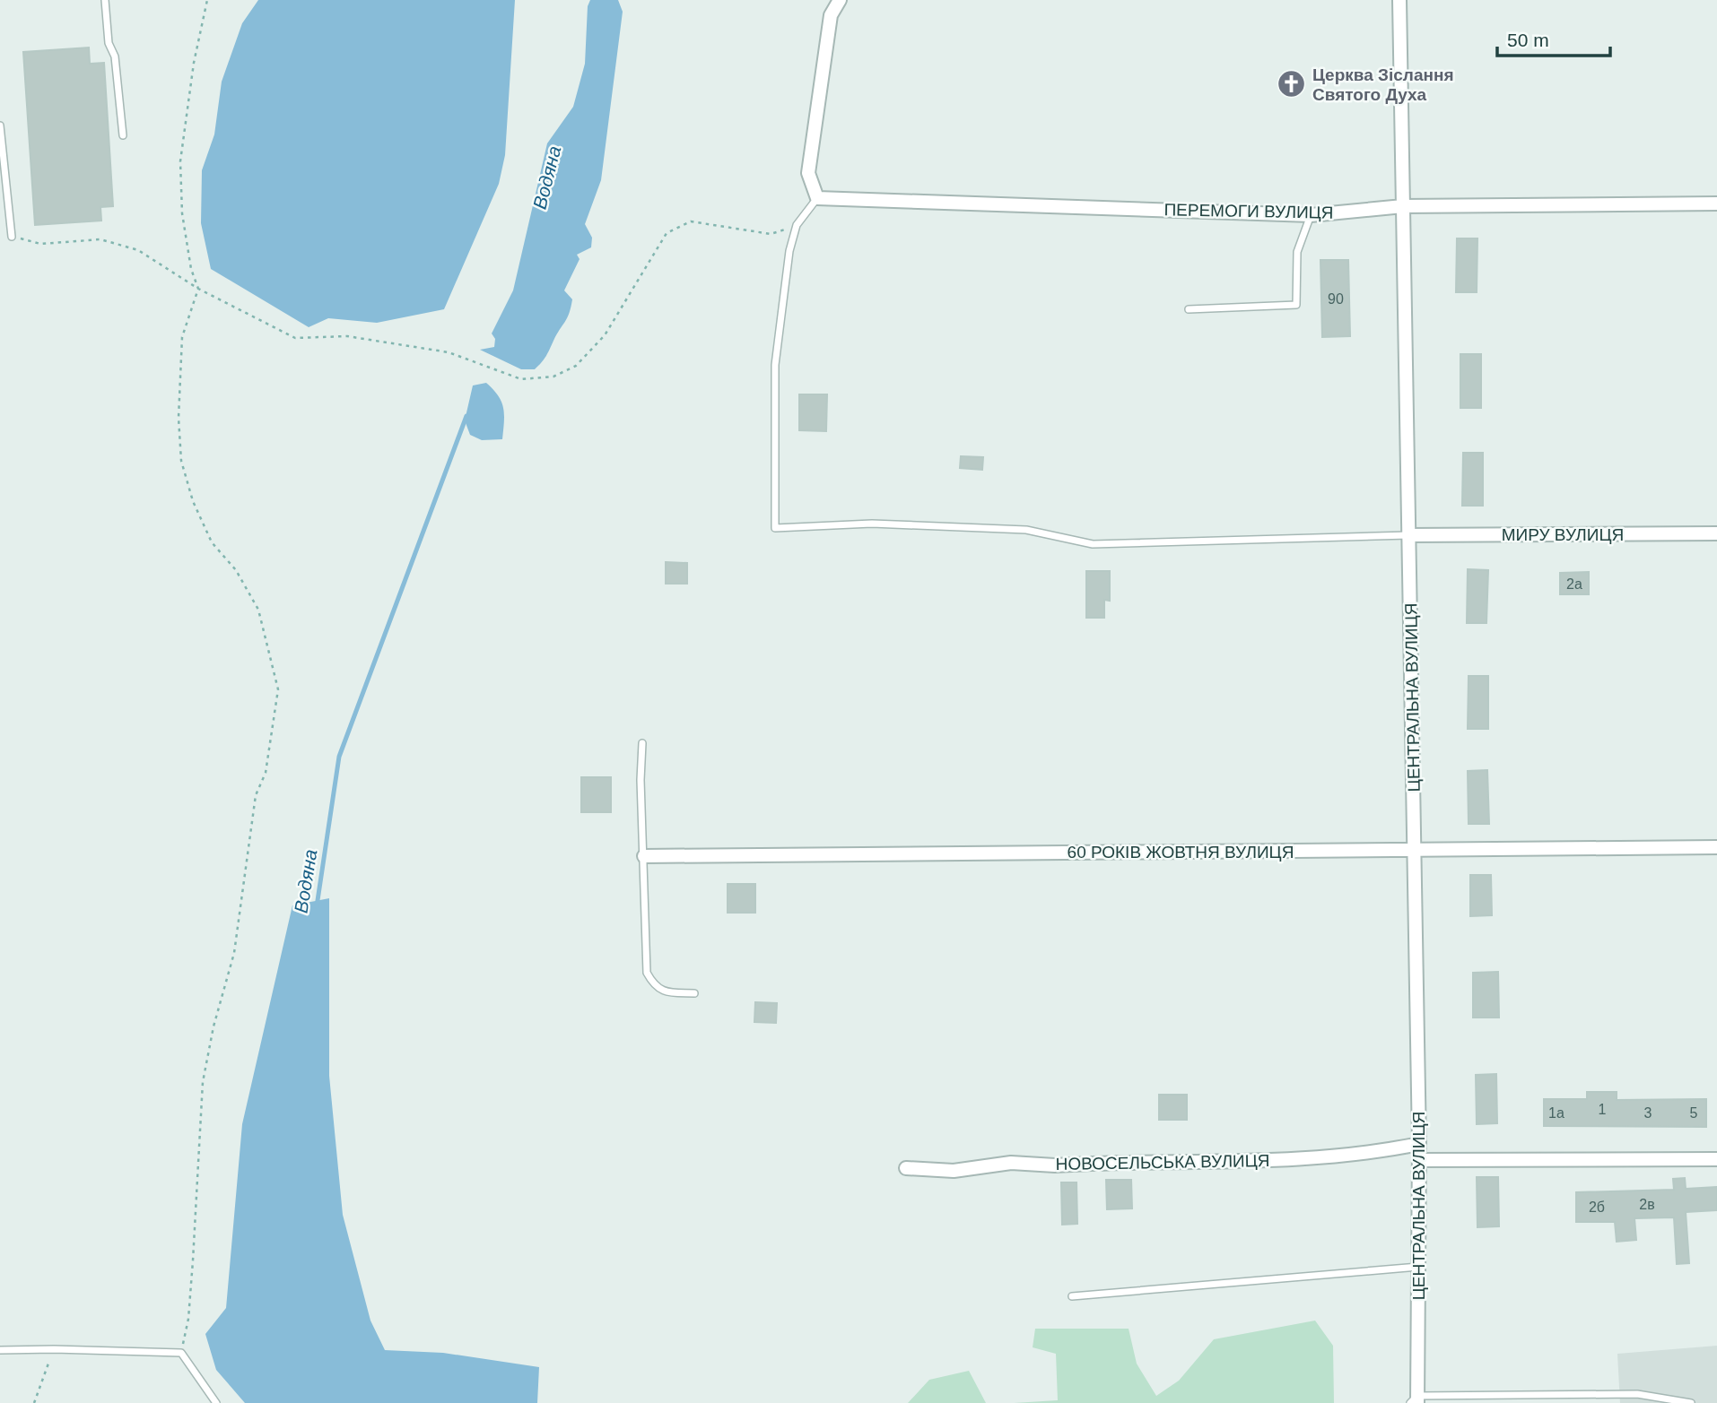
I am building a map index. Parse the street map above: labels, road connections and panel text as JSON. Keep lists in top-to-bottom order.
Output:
{
  "streets": {
    "street": [
      "ПЕРЕМОГИ ВУЛИЦЯ",
      "МИРУ ВУЛИЦЯ",
      "ЦЕНТРАЛЬНА ВУЛИЦЯ",
      "60 РОКІВ ЖОВТНЯ ВУЛИЦЯ",
      "НОВОСЕЛЬСЬКА ВУЛИЦЯ"
    ]
  },
  "crossings": [
    ["ПЕРЕМОГИ ВУЛИЦЯ", "ЦЕНТРАЛЬНА ВУЛИЦЯ"],
    ["МИРУ ВУЛИЦЯ", "ЦЕНТРАЛЬНА ВУЛИЦЯ"],
    ["ЦЕНТРАЛЬНА ВУЛИЦЯ", "60 РОКІВ ЖОВТНЯ ВУЛИЦЯ"],
    ["ЦЕНТРАЛЬНА ВУЛИЦЯ", "НОВОСЕЛЬСЬКА ВУЛИЦЯ"]
  ],
  "water": ["Водяна"],
  "places": {
    "church": ["Церква Зіслання Святого Духа"]
  },
  "house_numbers": [
    "90",
    "2а",
    "1",
    "1а",
    "3",
    "5",
    "2в",
    "2б"
  ],
  "scale_bar": "50 m"
}
